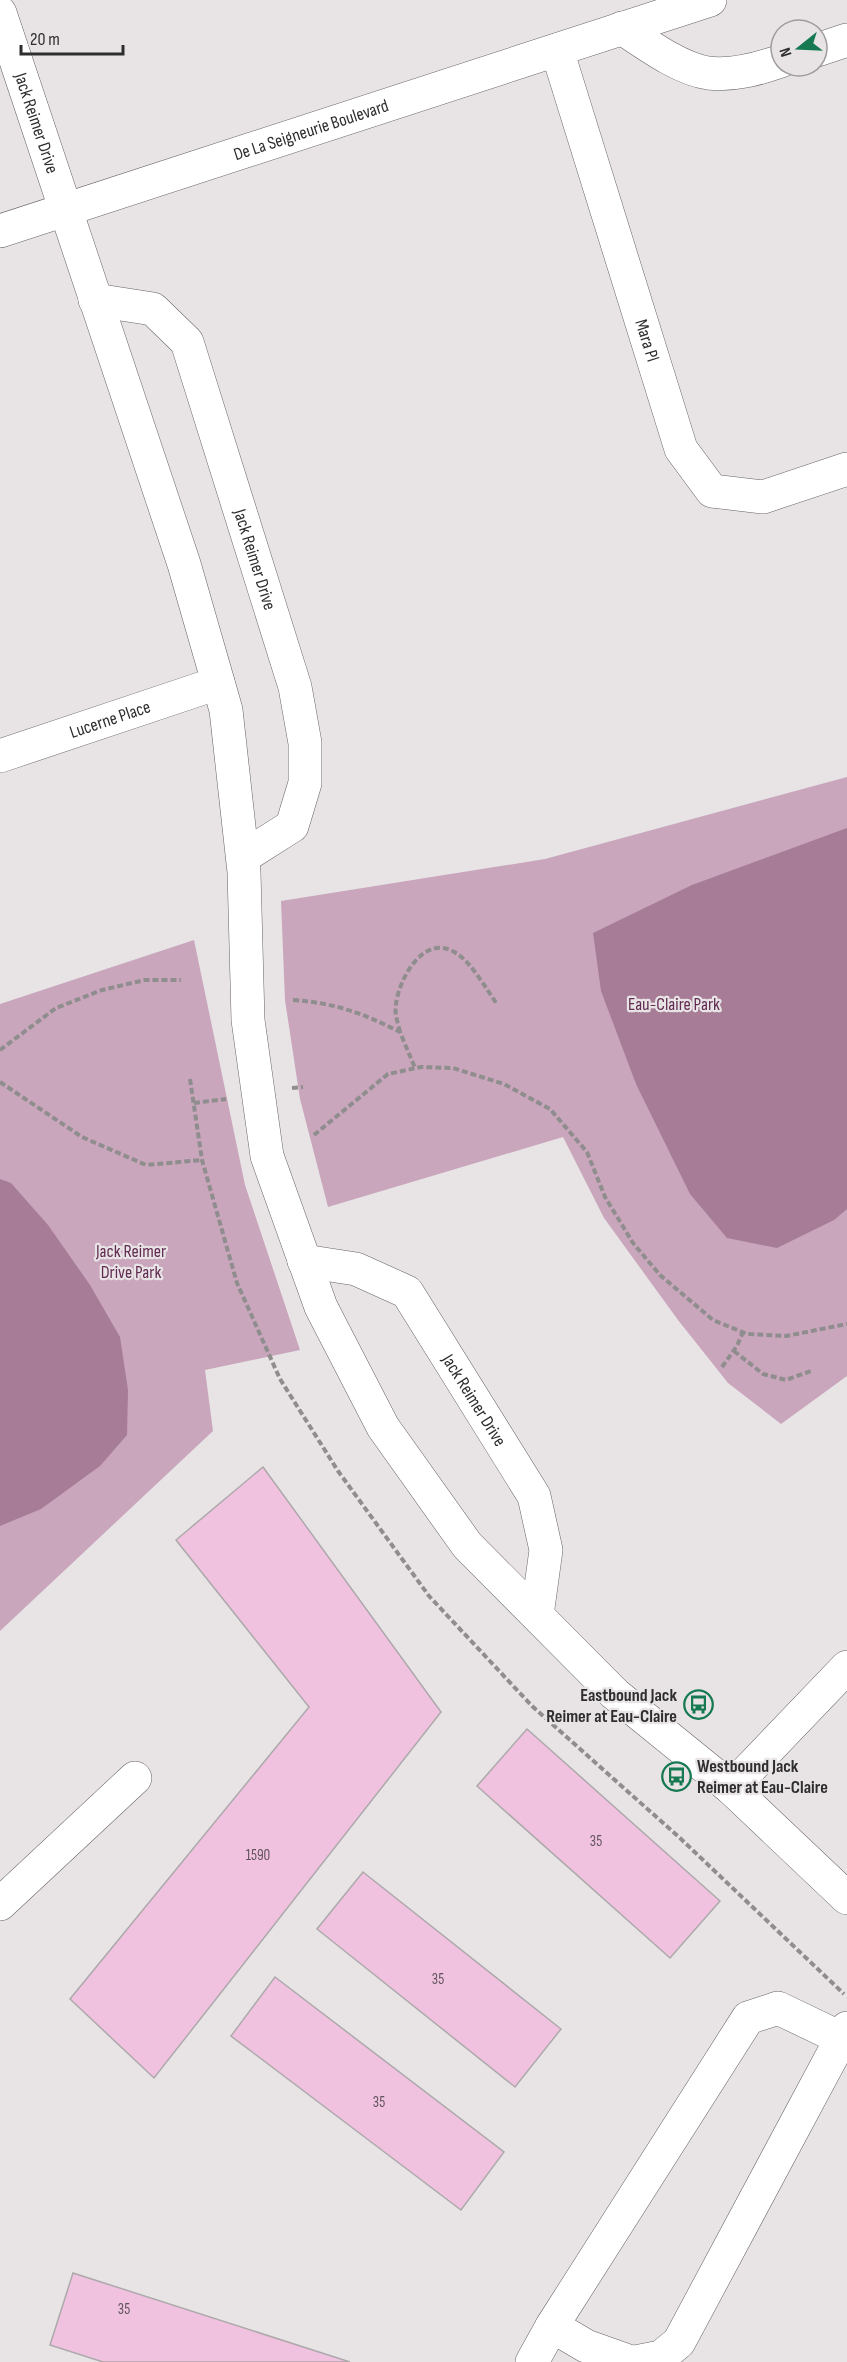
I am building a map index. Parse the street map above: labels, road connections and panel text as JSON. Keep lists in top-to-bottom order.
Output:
{
  "streets": {
    "street": [
      "Jack Reimer Drive",
      "De La Seigneurie Boulevard",
      "Mara Pl",
      "Lucerne Place"
    ]
  },
  "crossings": [
    ["Jack Reimer Drive", "De La Seigneurie Boulevard"],
    ["Jack Reimer Drive", "Lucerne Place"],
    ["De La Seigneurie Boulevard", "Mara Pl"]
  ],
  "parks": ["Eau-Claire Park", "Jack Reimer Drive Park"],
  "places": {
    "bus stop": ["Eastbound Jack Reimer at Eau-Claire", "Westbound Jack Reimer at Eau-Claire"]
  },
  "house_numbers": [
    "35",
    "1590",
    "35",
    "35",
    "35"
  ],
  "scale_bar": "20 m",
  "north": "left"
}
